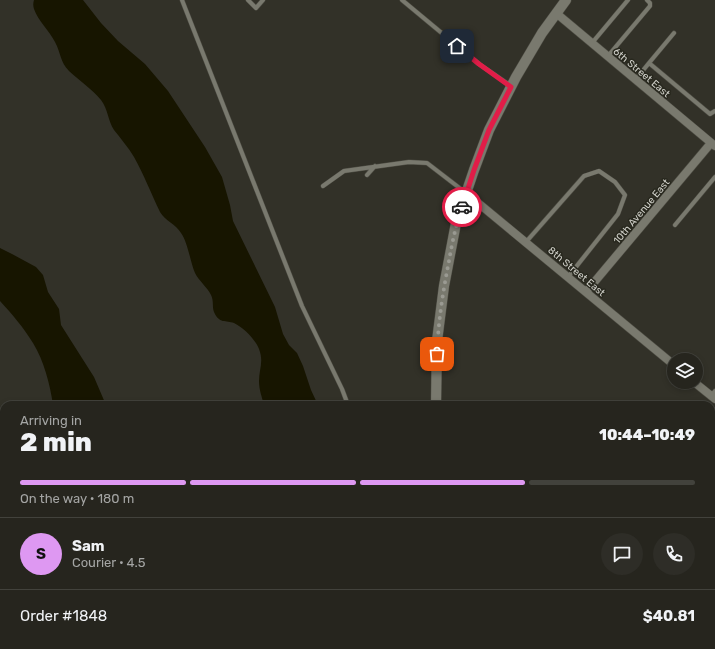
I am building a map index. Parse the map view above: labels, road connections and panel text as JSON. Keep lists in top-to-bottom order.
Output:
{
  "streets": {
    "street": ["6th Street East", "10th Avenue East", "8th Street East"]
  },
  "crossings": [
    ["6th Street East", "10th Avenue East"],
    ["10th Avenue East", "8th Street East"]
  ],
  "page": {
    "heading": ["2 min", "Arriving in", "10:44–10:49"],
    "panel": [
      "Sam",
      "Courier · 4.5",
      "Order #1848",
      "$40.81"
    ],
    "bar": "On the way · 180 m",
    "round": "S"
  }
}
